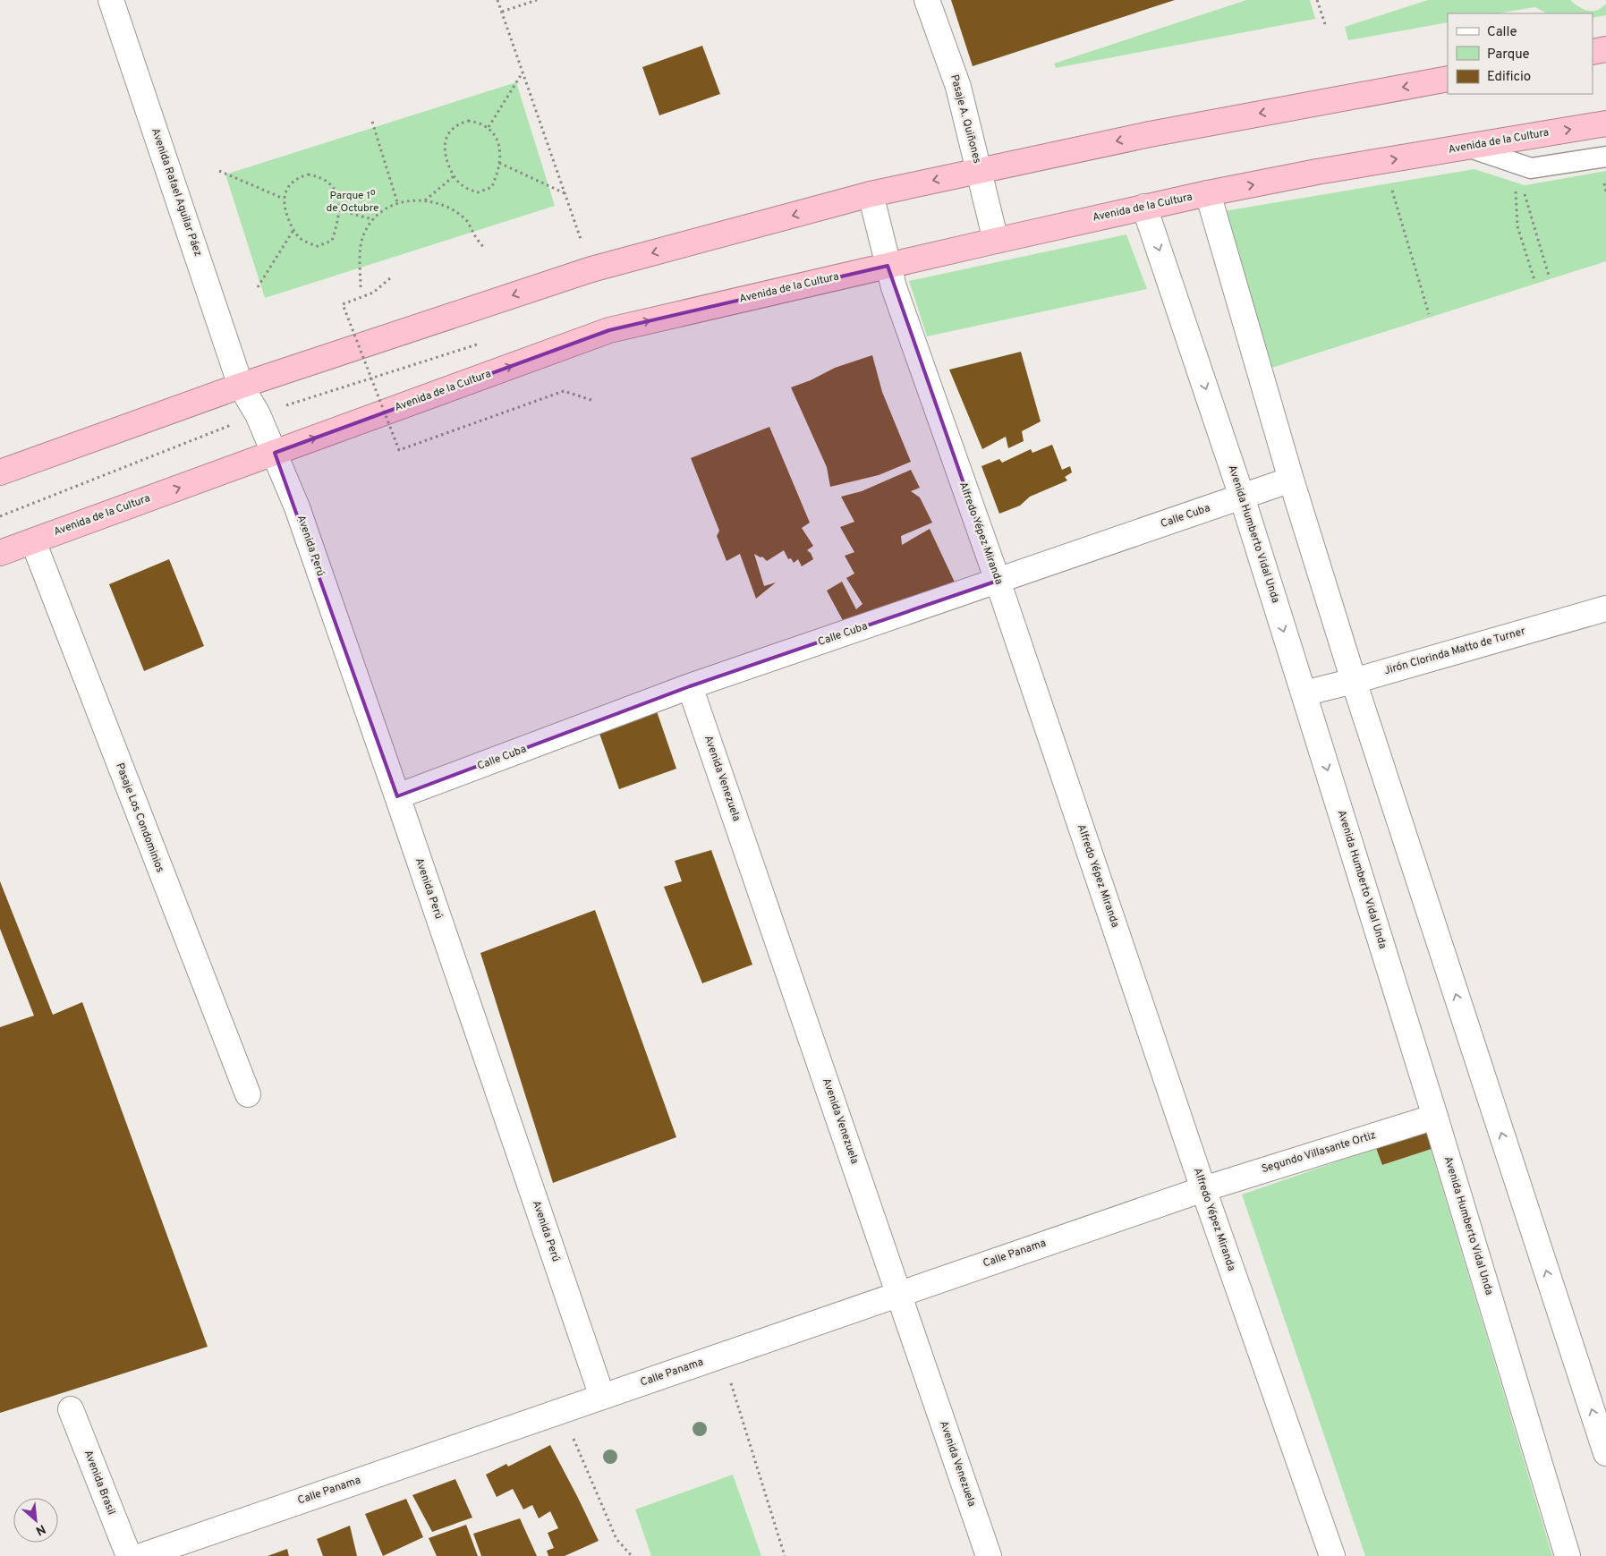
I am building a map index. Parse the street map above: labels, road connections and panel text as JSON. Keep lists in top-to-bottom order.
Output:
{
  "streets": {
    "highway": ["Avenida de la Cultura"],
    "street": [
      "Pasaje A. Quiñones",
      "Avenida Rafael Aguilar Páez",
      "Calle Cuba",
      "Alfredo Yépez Miranda",
      "Avenida Humberto Vidal Unda",
      "Avenida Perú",
      "Jirón Clorinda Matto de Turner",
      "Avenida Venezuela",
      "Pasaje Los Condominios",
      "Segundo Villasante Ortiz",
      "Calle Panama",
      "Avenida Brasil"
    ]
  },
  "crossings": [
    ["Pasaje A. Quiñones", "Avenida de la Cultura"],
    ["Avenida de la Cultura", "Alfredo Yépez Miranda"],
    ["Avenida de la Cultura", "Avenida Humberto Vidal Unda"],
    ["Avenida de la Cultura", "Avenida Perú"],
    ["Avenida de la Cultura", "Pasaje Los Condominios"],
    ["Avenida Rafael Aguilar Páez", "Avenida Perú"],
    ["Calle Cuba", "Alfredo Yépez Miranda"],
    ["Calle Cuba", "Avenida Humberto Vidal Unda"],
    ["Calle Cuba", "Avenida Perú"],
    ["Calle Cuba", "Avenida Venezuela"],
    ["Alfredo Yépez Miranda", "Segundo Villasante Ortiz"],
    ["Alfredo Yépez Miranda", "Calle Panama"],
    ["Avenida Humberto Vidal Unda", "Jirón Clorinda Matto de Turner"],
    ["Avenida Humberto Vidal Unda", "Segundo Villasante Ortiz"],
    ["Avenida Perú", "Calle Panama"],
    ["Avenida Venezuela", "Calle Panama"],
    ["Segundo Villasante Ortiz", "Calle Panama"]
  ],
  "parks": ["Parque 1º de Octubre"],
  "legend": ["Calle", "Parque", "Edificio"],
  "north": "bottom right"
}
